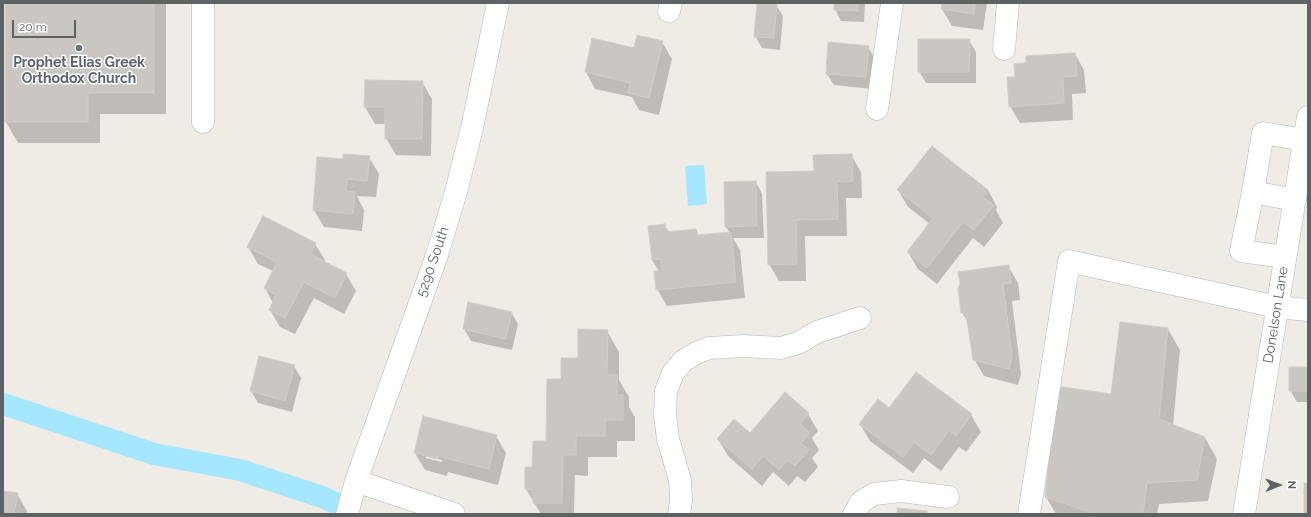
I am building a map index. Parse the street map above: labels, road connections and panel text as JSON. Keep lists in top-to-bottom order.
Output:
{
  "streets": {
    "street": ["5290 South", "Donelson Lane"]
  },
  "places": ["Prophet Elias Greek Orthodox Church"],
  "scale_bar": "20 m",
  "north": "right"
}
